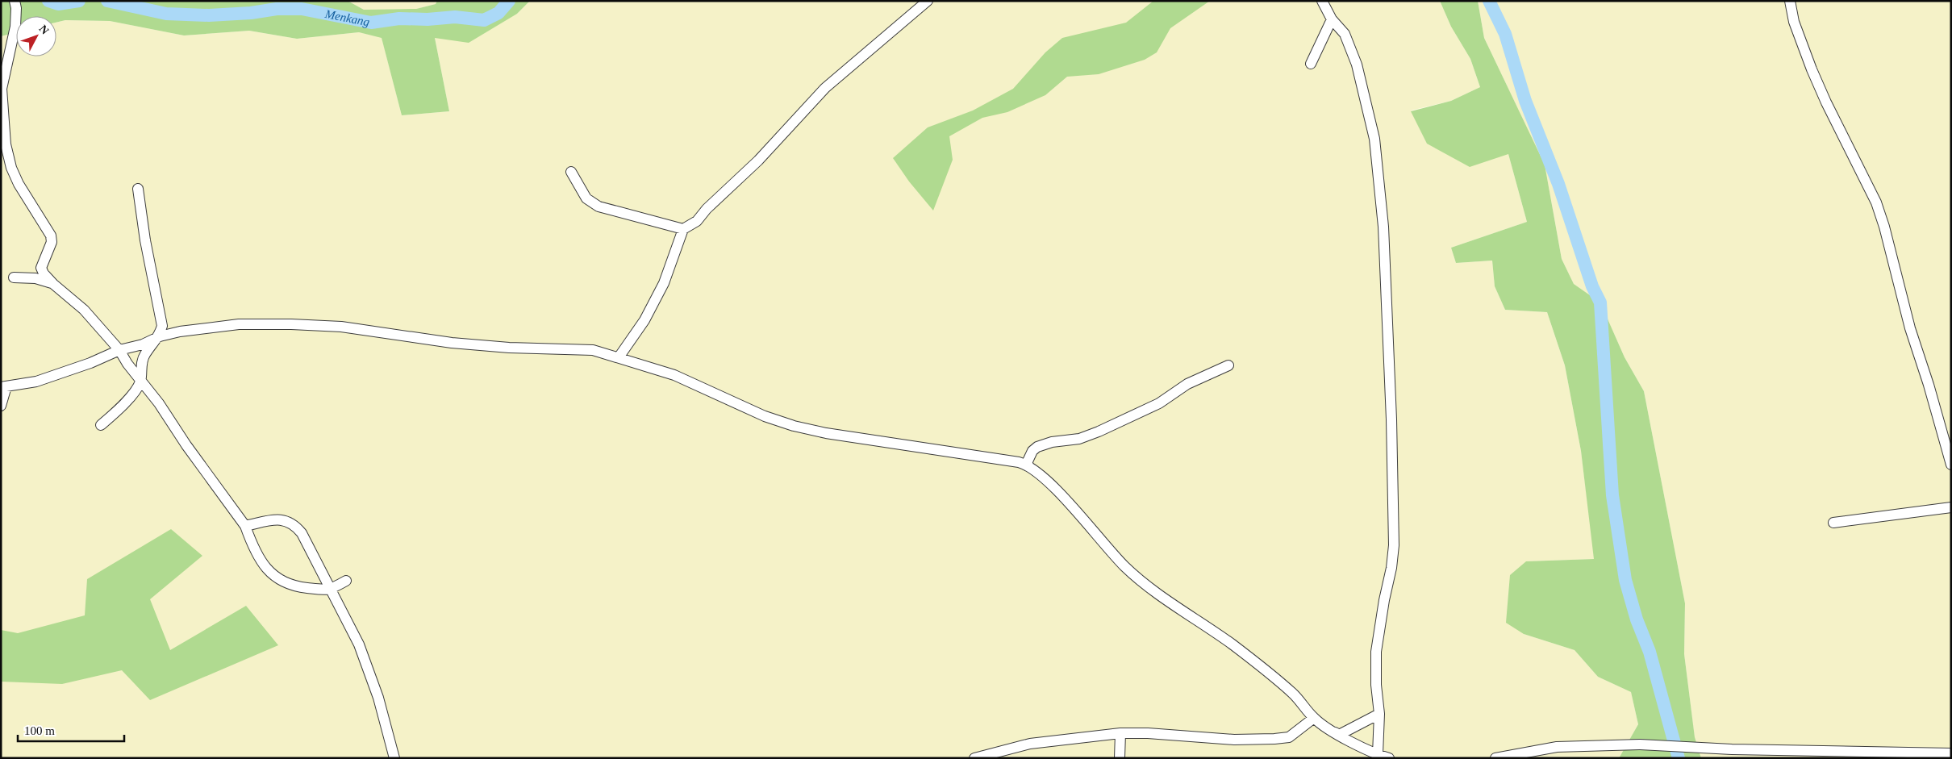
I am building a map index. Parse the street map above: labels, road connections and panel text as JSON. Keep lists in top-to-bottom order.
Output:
{
  "water": ["Menkang"],
  "scale_bar": "100 m",
  "north": "top right"
}
